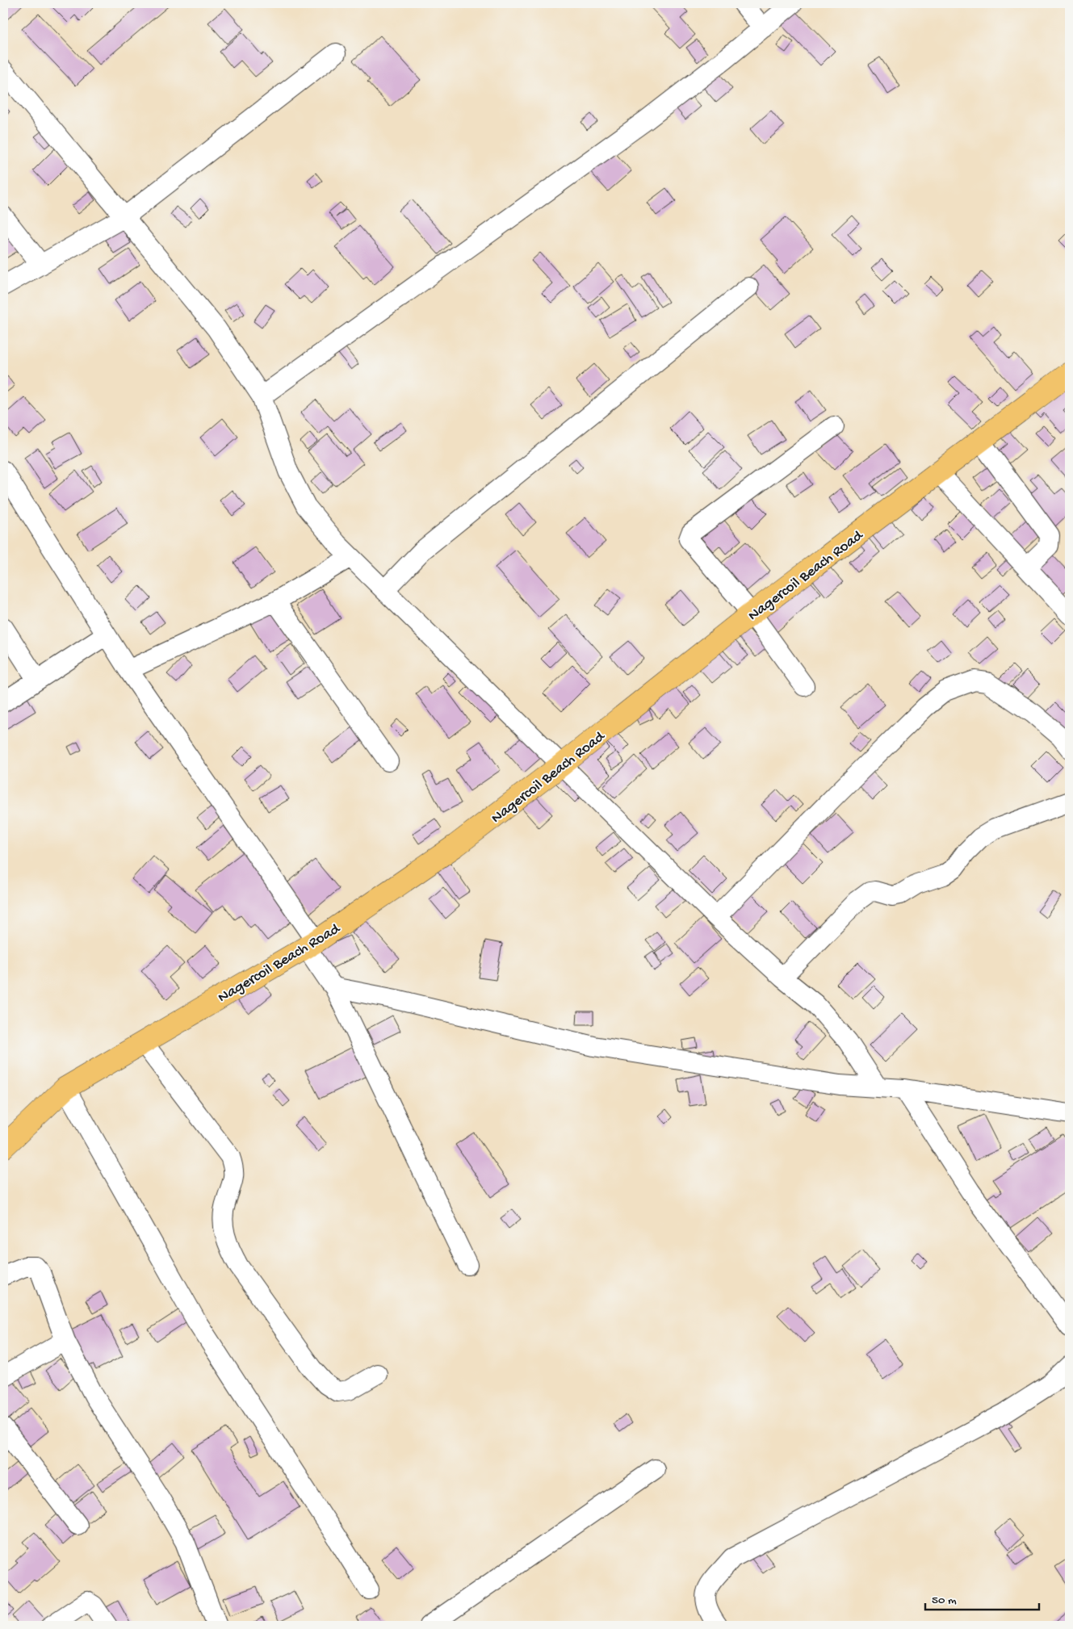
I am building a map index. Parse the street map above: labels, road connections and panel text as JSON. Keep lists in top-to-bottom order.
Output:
{
  "streets": {
    "main road": ["Nagercoil Beach Road"]
  },
  "scale_bar": "50 m"
}
